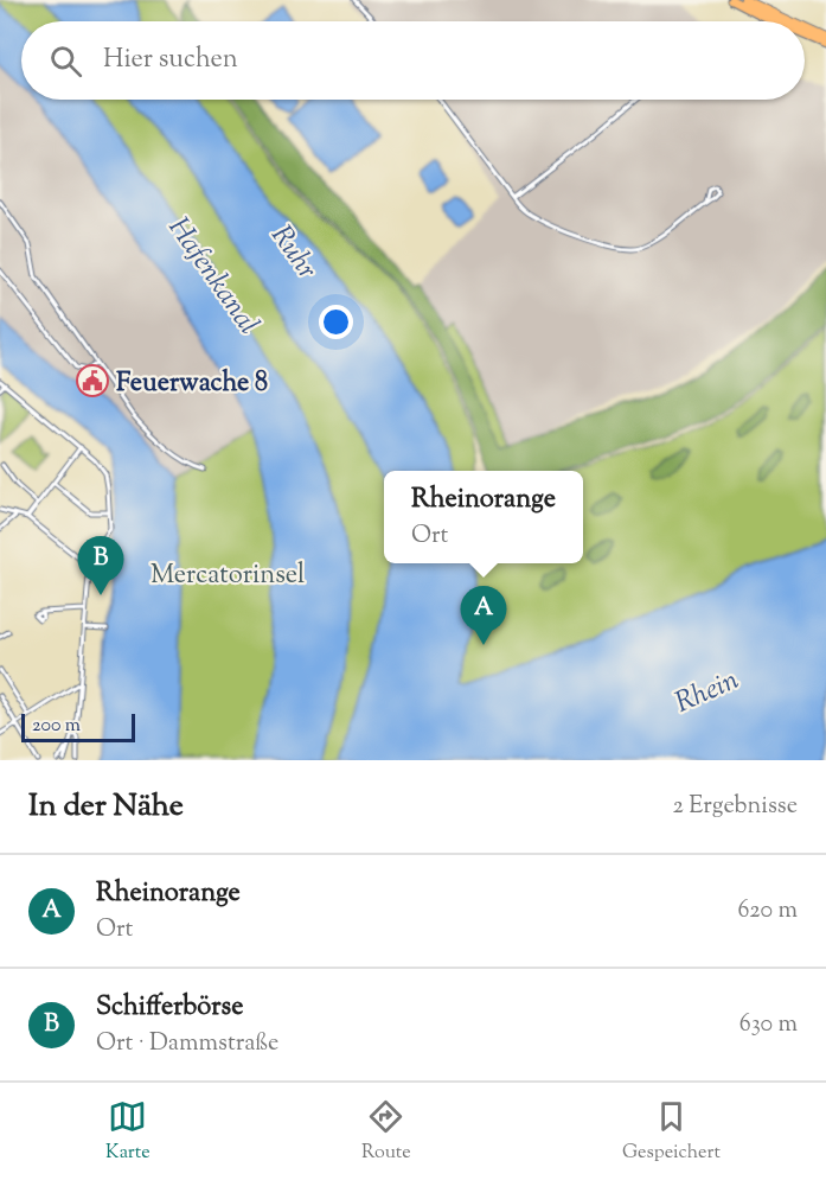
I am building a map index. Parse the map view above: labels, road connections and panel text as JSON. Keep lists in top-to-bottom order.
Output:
{
  "water": ["Ruhr", "Hafenkanal", "Rhein"],
  "parks": ["Mercatorinsel"],
  "places": {
    "public building": ["Feuerwache 8"]
  },
  "scale_bar": "200 m",
  "page": {
    "search": "Hier suchen",
    "popup": ["Rheinorange", "Ort"],
    "pins": ["B", "A"],
    "scale": "200 m",
    "heading": ["In der Nähe", "2 Ergebnisse"],
    "list": [
      {
        "mark": "A",
        "name": "Rheinorange",
        "note": "Ort",
        "value": "620 m"
      },
      {
        "mark": "B",
        "name": "Schifferbörse",
        "note": "Ort · Dammstraße",
        "value": "630 m"
      }
    ],
    "nav": ["Karte", "Route", "Gespeichert"]
  }
}
